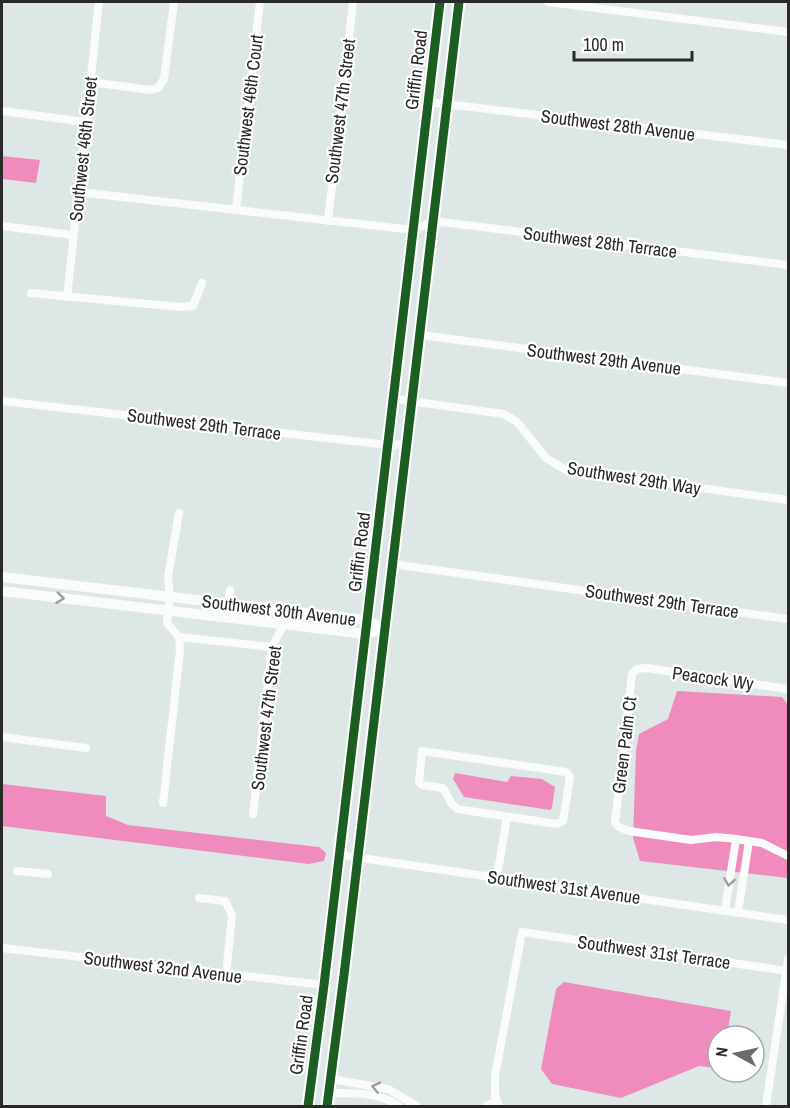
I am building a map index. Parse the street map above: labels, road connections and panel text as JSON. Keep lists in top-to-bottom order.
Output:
{
  "streets": {
    "main road": ["Griffin Road", "Southwest 30th Avenue"],
    "street": [
      "Southwest 46th Court",
      "Southwest 47th Street",
      "Southwest 28th Avenue",
      "Southwest 46th Street",
      "Southwest 28th Terrace",
      "Southwest 29th Avenue",
      "Southwest 29th Terrace",
      "Southwest 29th Way",
      "Peacock Wy",
      "Green Palm Ct",
      "Southwest 31st Avenue",
      "Southwest 31st Terrace",
      "Southwest 32nd Avenue"
    ]
  },
  "crossings": [
    ["Griffin Road", "Southwest 28th Avenue"],
    ["Griffin Road", "Southwest 28th Terrace"],
    ["Griffin Road", "Southwest 29th Avenue"],
    ["Griffin Road", "Southwest 29th Terrace"],
    ["Griffin Road", "Southwest 29th Way"],
    ["Griffin Road", "Southwest 30th Avenue"],
    ["Griffin Road", "Southwest 31st Avenue"],
    ["Griffin Road", "Southwest 32nd Avenue"],
    ["Southwest 47th Street", "Southwest 30th Avenue"],
    ["Peacock Wy", "Green Palm Ct"]
  ],
  "scale_bar": "100 m",
  "north": "left"
}
